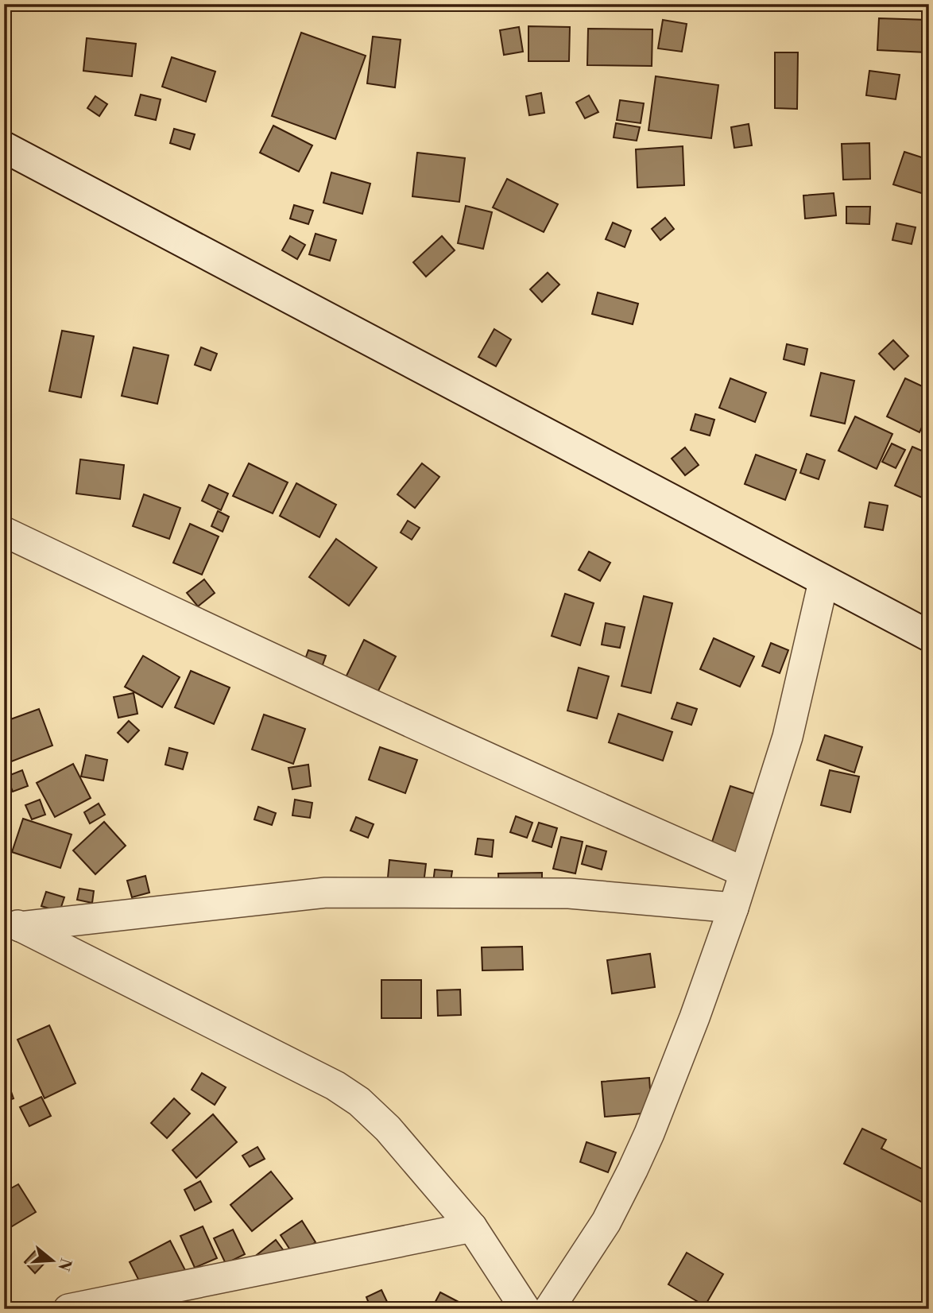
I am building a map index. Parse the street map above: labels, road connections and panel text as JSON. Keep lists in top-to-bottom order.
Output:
{
  "north": "right"
}
